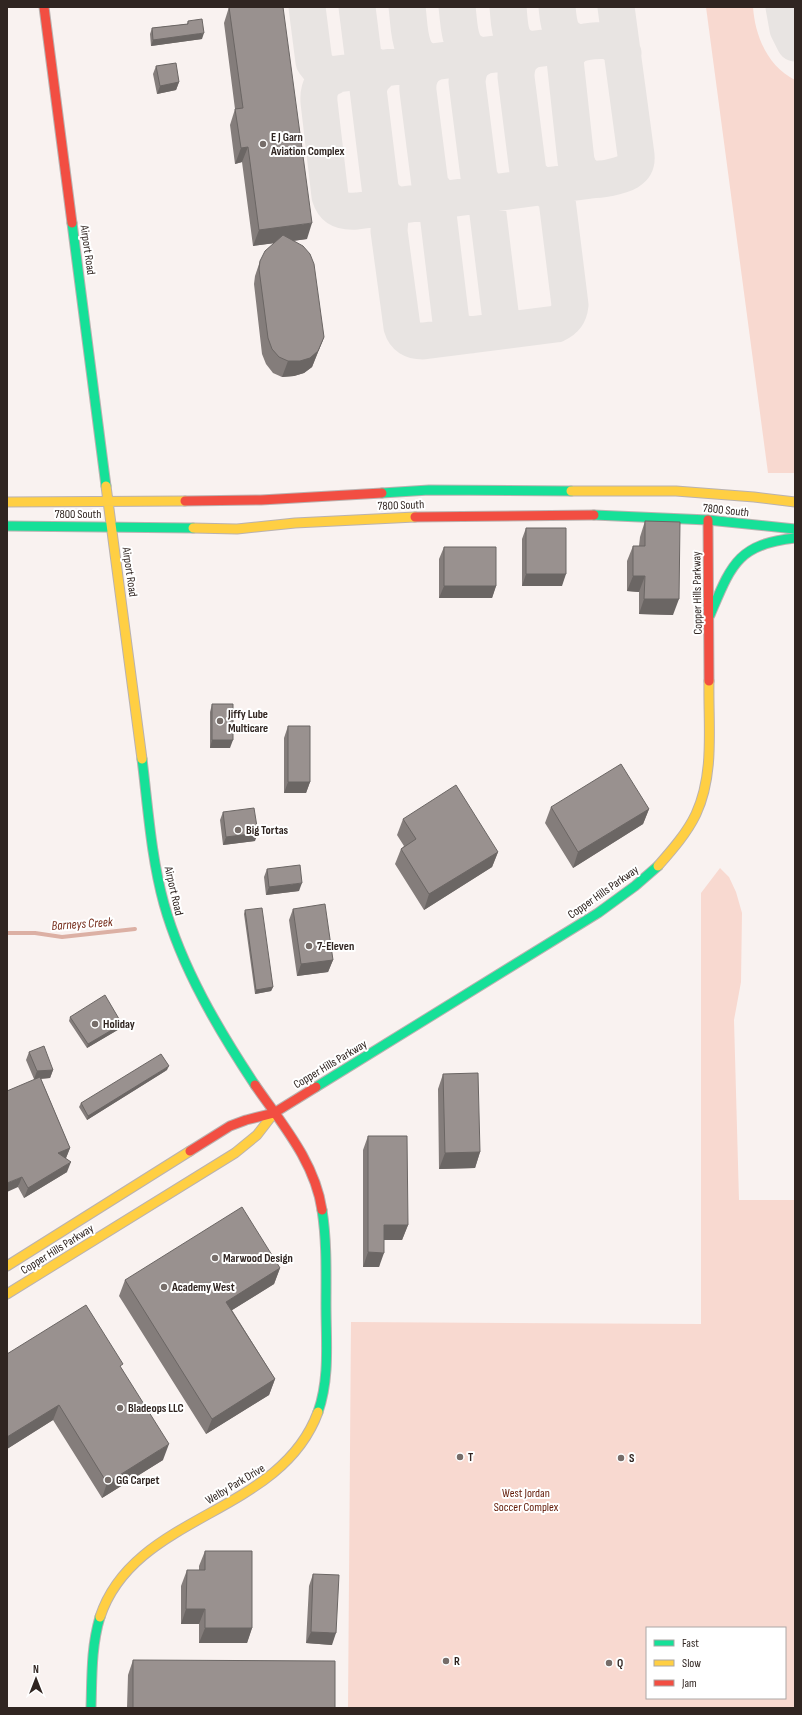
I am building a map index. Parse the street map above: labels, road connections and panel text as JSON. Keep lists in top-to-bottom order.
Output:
{
  "streets": {
    "main road": [
      "Airport Road",
      "7800 South",
      "Copper Hills Parkway",
      "Welby Park Drive"
    ]
  },
  "crossings": [
    ["Airport Road", "7800 South"],
    ["Airport Road", "Copper Hills Parkway"],
    ["Airport Road", "Welby Park Drive"],
    ["7800 South", "Copper Hills Parkway"],
    ["Copper Hills Parkway", "Welby Park Drive"]
  ],
  "water": ["Barneys Creek"],
  "parks": ["West Jordan Soccer Complex"],
  "places": [
    "E J Garn Aviation Complex",
    "Jiffy Lube Multicare",
    "Big Tortas",
    "7-Eleven",
    "Holiday",
    "Marwood Design",
    "Academy West",
    "Bladeops LLC",
    "T",
    "S",
    "GG Carpet",
    "R",
    "Q"
  ],
  "legend": ["Fast", "Slow", "Jam"],
  "north": "top"
}
